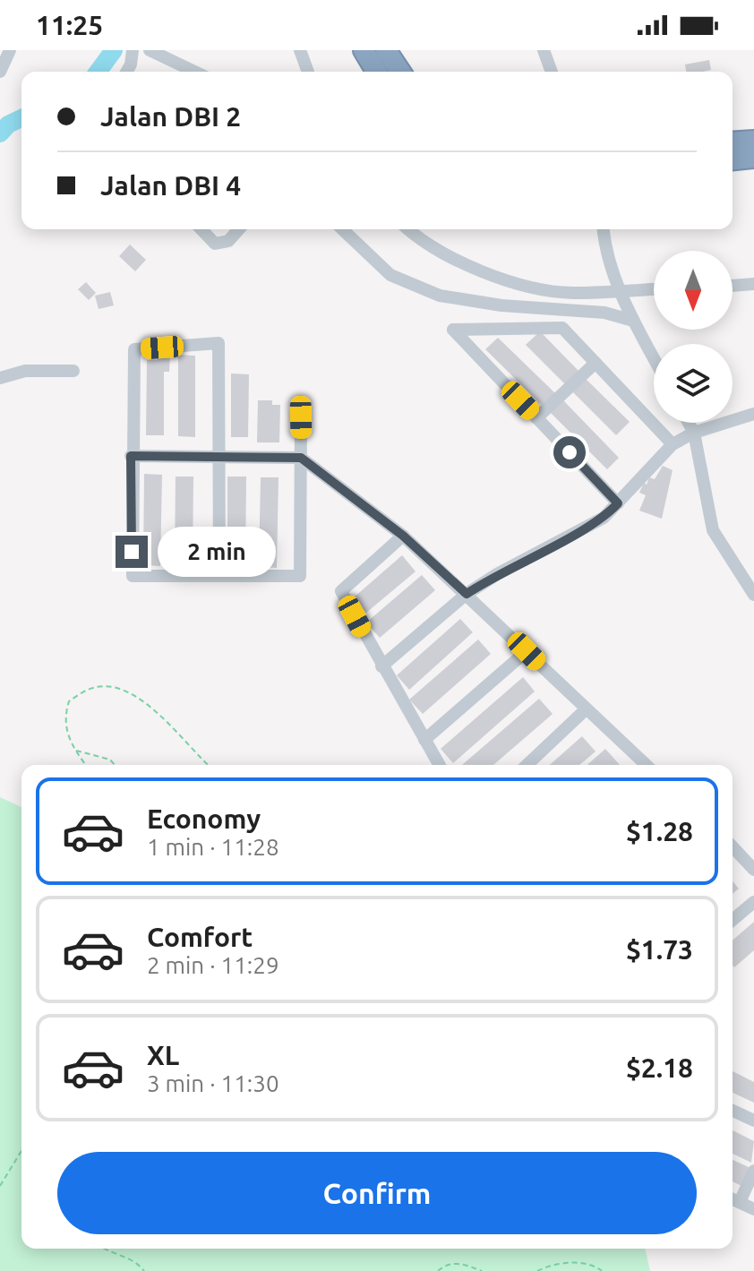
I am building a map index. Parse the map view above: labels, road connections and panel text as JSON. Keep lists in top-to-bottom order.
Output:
{
  "north": "bottom",
  "page": {
    "status": "11:25",
    "banner": ["Jalan DBI 2", "Jalan DBI 4"],
    "bubble": "2 min",
    "list": [
      {
        "name": "Economy",
        "note": "1 min · 11:28",
        "value": "$1.28"
      },
      {
        "name": "Comfort",
        "note": "2 min · 11:29",
        "value": "$1.73"
      },
      {
        "name": "XL",
        "note": "3 min · 11:30",
        "value": "$2.18"
      }
    ],
    "buttons": "Confirm"
  }
}
